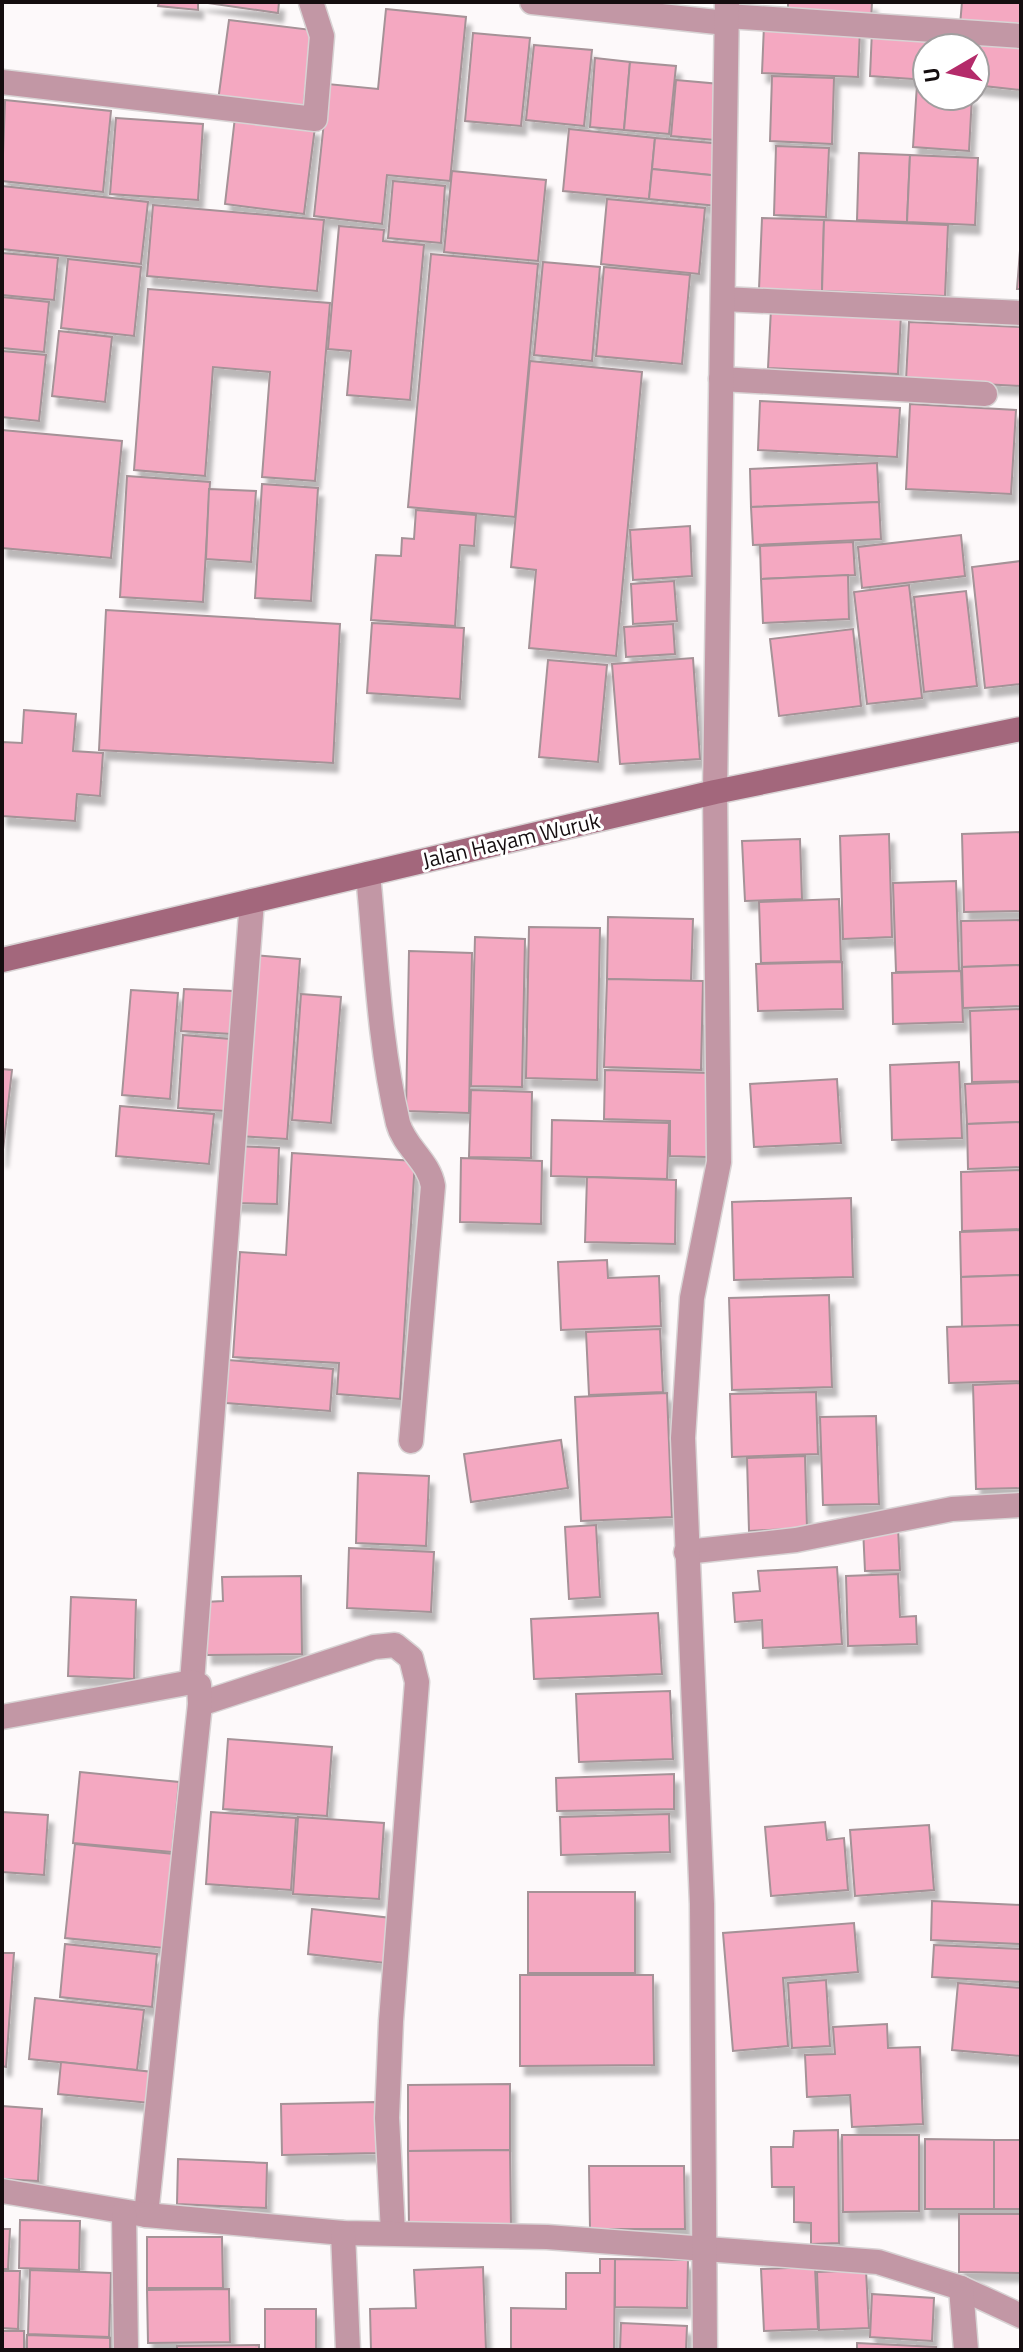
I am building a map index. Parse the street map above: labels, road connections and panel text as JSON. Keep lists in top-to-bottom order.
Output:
{
  "streets": {
    "main road": ["Jalan Hayam Wuruk"]
  },
  "north": "left"
}
